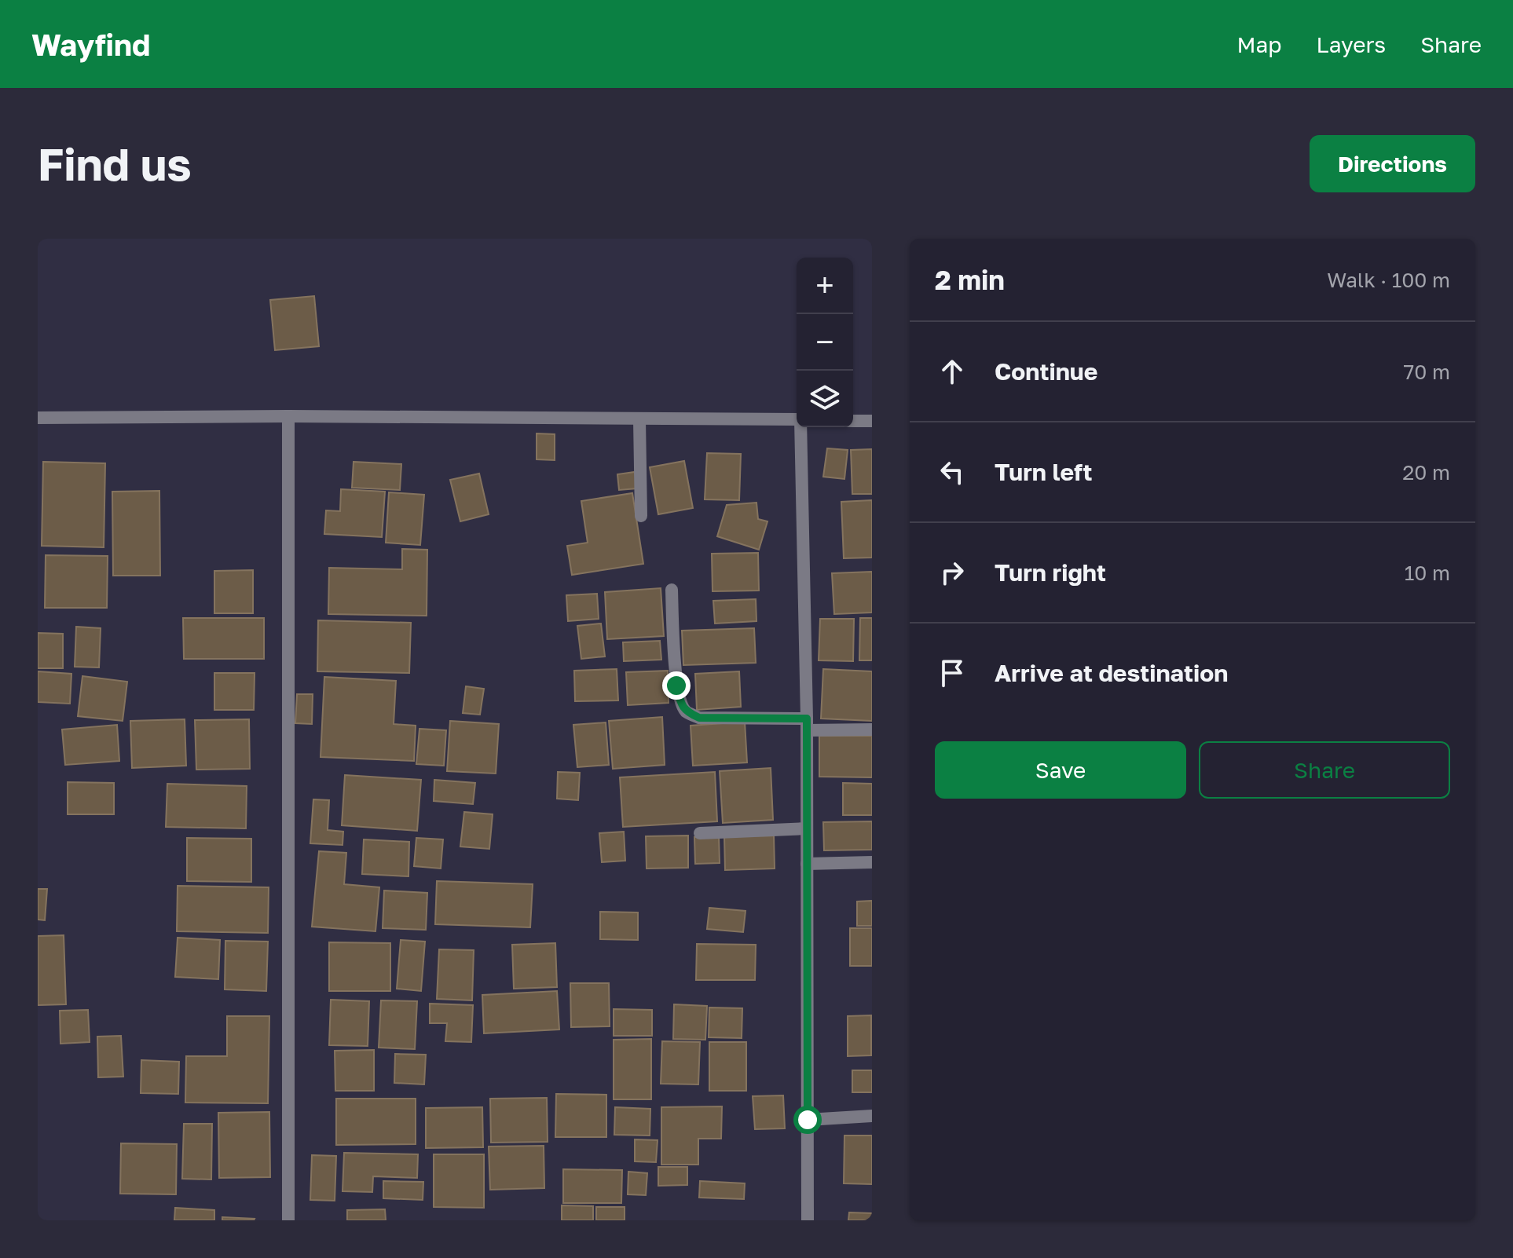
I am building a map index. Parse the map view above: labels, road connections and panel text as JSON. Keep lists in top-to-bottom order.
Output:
{
  "page": {
    "header": "Wayfind",
    "nav": ["Map", "Layers", "Share"],
    "buttons": [
      "Directions",
      ["Save", "Share"]
    ],
    "title": "Find us",
    "heading": ["2 min", "Walk · 100 m"],
    "map_buttons": ["+", "−"],
    "list": [
      ["Continue", "70 m"],
      ["Turn left", "20 m"],
      ["Turn right", "10 m"],
      "Arrive at destination"
    ]
  }
}
